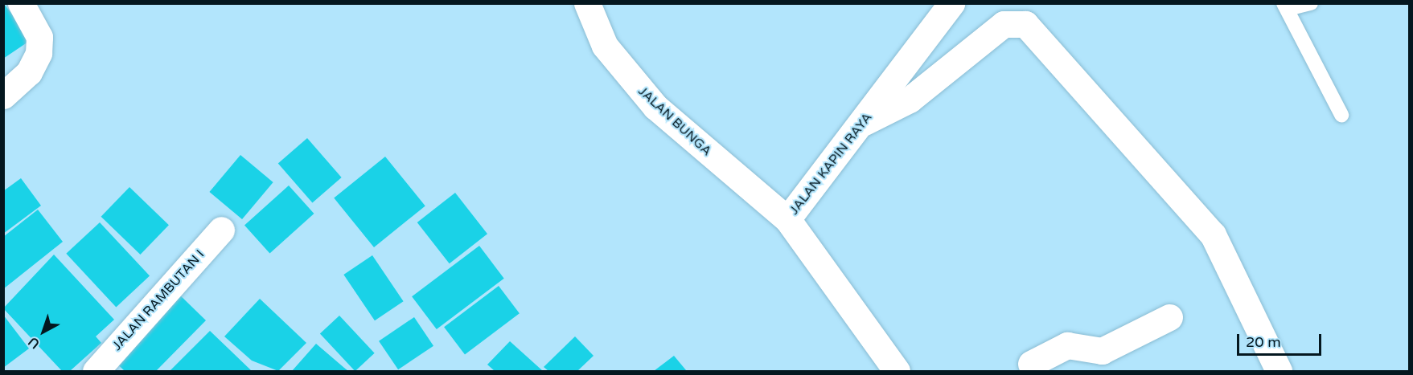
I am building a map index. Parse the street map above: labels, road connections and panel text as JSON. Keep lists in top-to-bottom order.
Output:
{
  "streets": {
    "street": ["JALAN BUNGA", "JALAN KAPIN RAYA", "JALAN RAMBUTAN I"]
  },
  "crossings": [
    ["JALAN BUNGA", "JALAN KAPIN RAYA"]
  ],
  "scale_bar": "20 m",
  "north": "bottom left"
}
